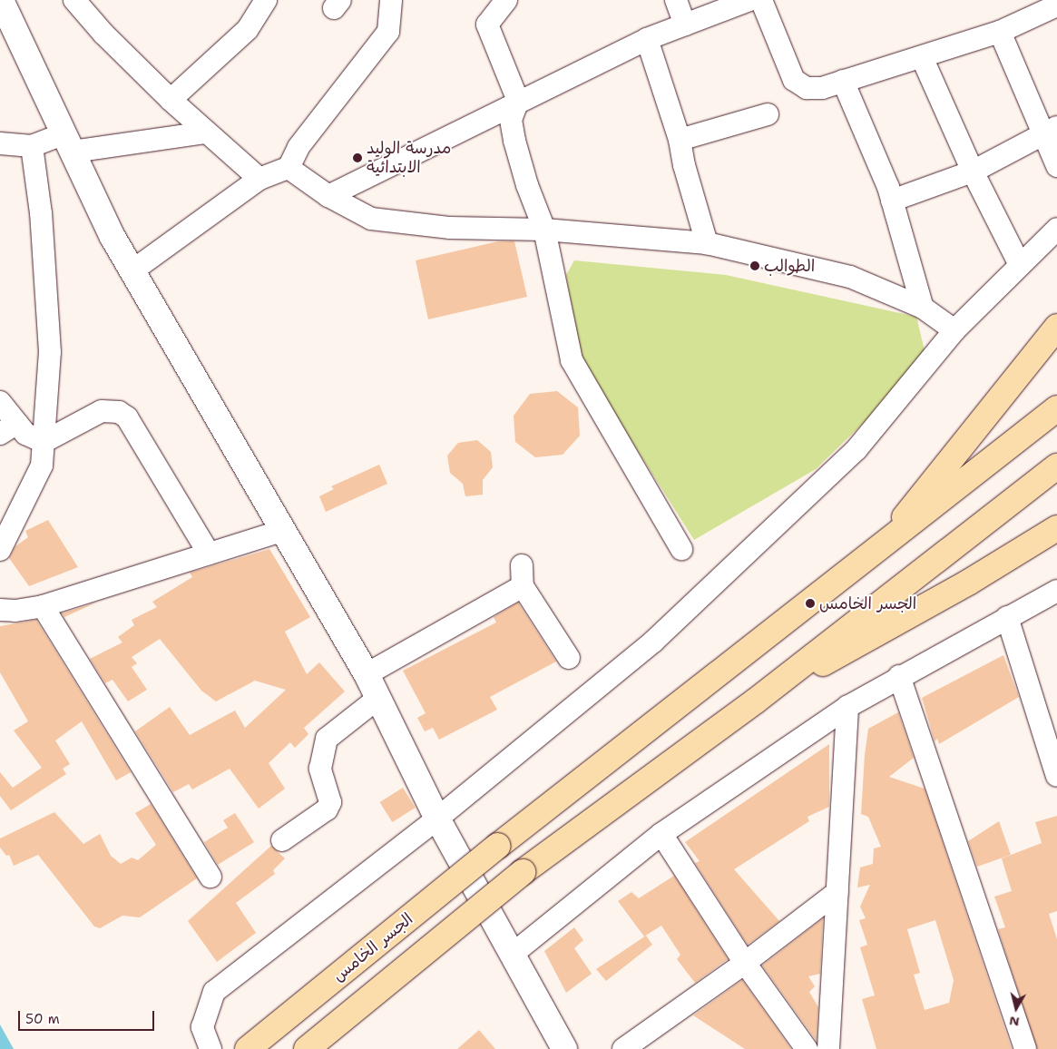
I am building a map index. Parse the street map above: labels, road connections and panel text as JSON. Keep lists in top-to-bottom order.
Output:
{
  "streets": {
    "main road": ["الجسر الخامس"]
  },
  "places": ["مدرسة الوليد الابتدائية", "الطوالب", "الجسر الخامس"],
  "scale_bar": "50 m",
  "north": "bottom"
}
